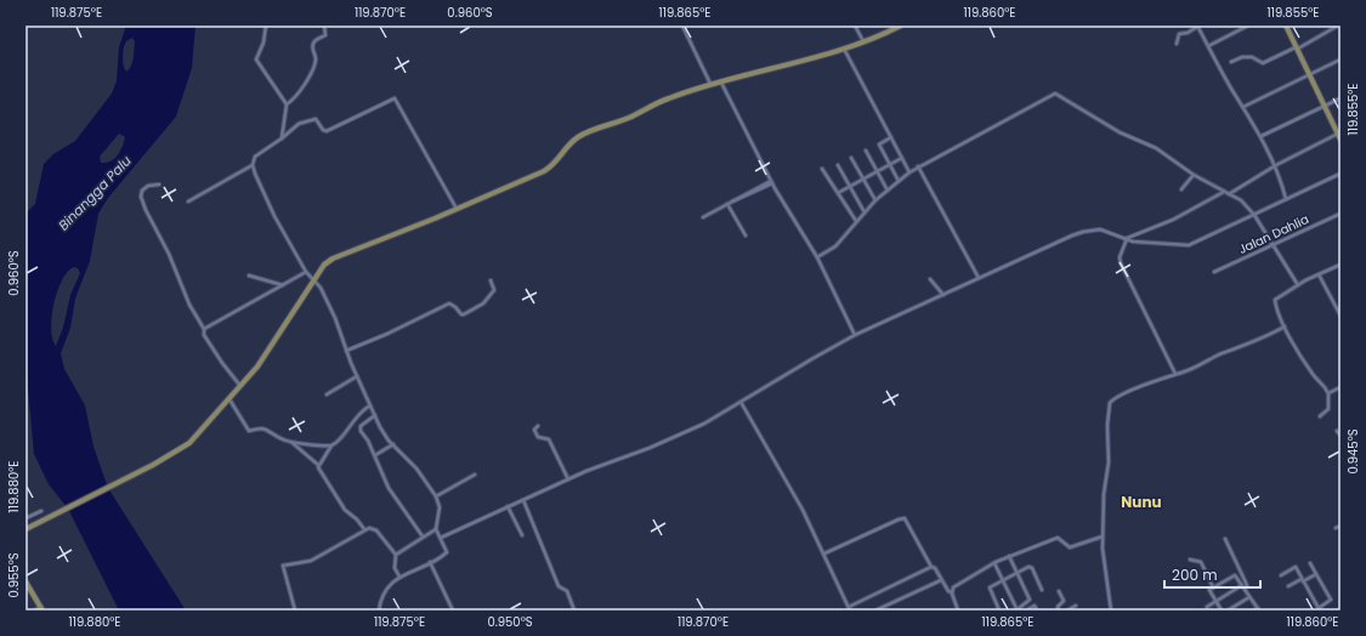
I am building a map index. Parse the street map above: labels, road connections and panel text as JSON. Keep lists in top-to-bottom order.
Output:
{
  "streets": {
    "street": ["Jalan Dahlia"]
  },
  "districts": ["Nunu"],
  "water": ["Binangga Palu"],
  "scale_bar": "200 m",
  "coordinates": [
    "119.875°E",
    "119.870°E",
    "0.960°S",
    "119.865°E",
    "119.860°E",
    "119.855°E",
    "0.945°S",
    "119.880°E",
    "0.955°S",
    "0.950°S"
  ]
}
